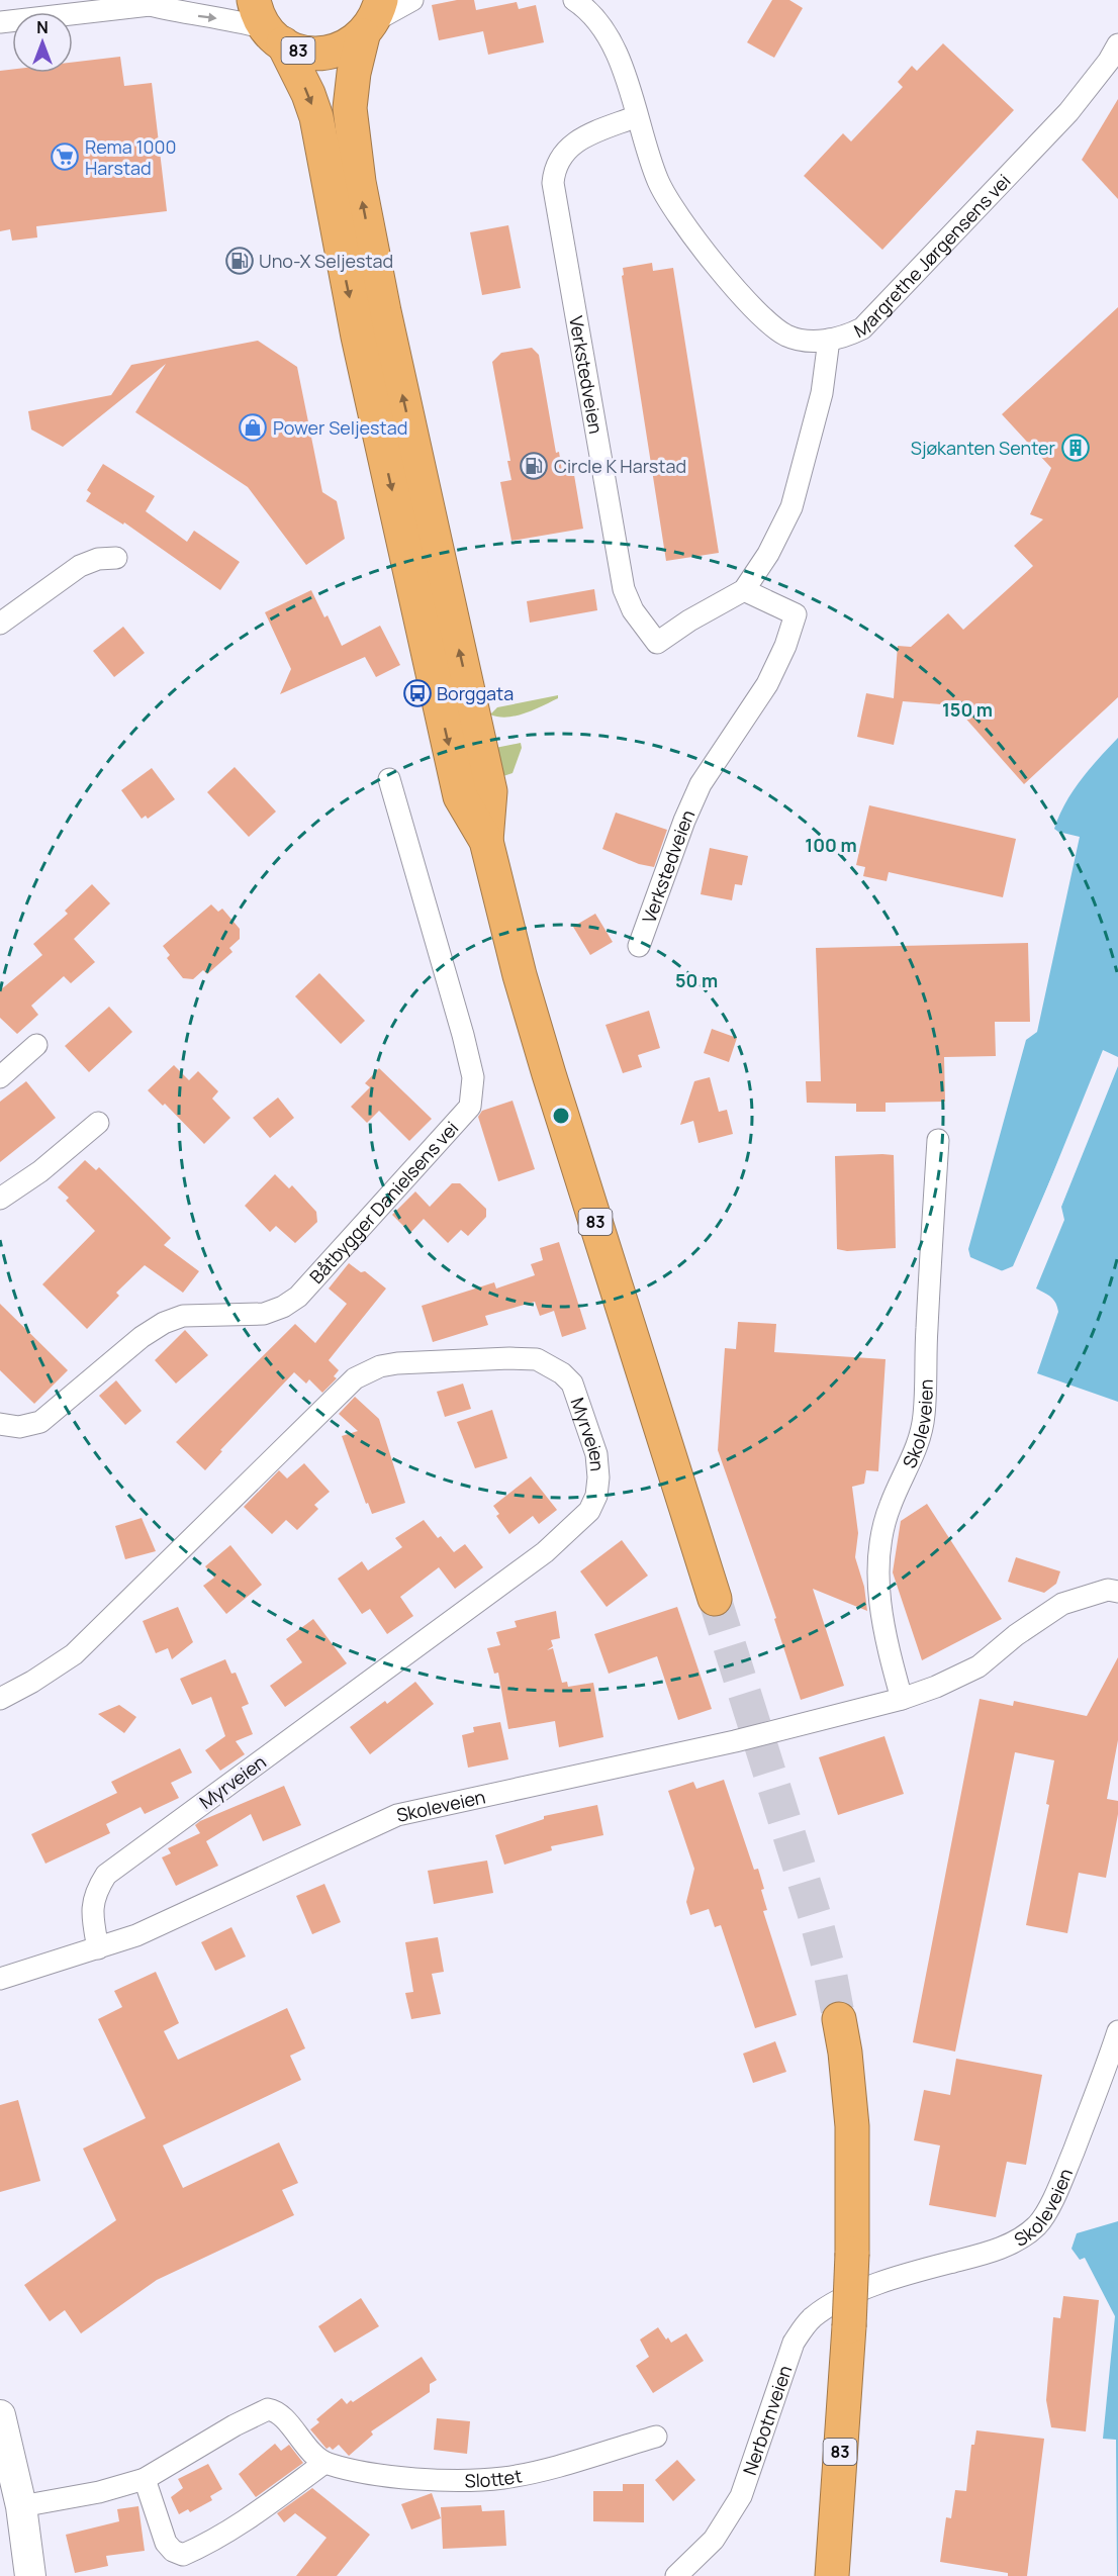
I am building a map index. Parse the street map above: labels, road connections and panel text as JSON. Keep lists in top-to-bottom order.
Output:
{
  "streets": {
    "highway": ["83"],
    "street": [
      "Margrethe Jørgensens vei",
      "Verkstedveien",
      "Båtbygger Danielsens vei",
      "Skoleveien",
      "Myrveien",
      "Nerbotnveien",
      "Slottet"
    ]
  },
  "crossings": [
    ["Margrethe Jørgensens vei", "Verkstedveien"],
    ["Skoleveien", "Myrveien"],
    ["Skoleveien", "Nerbotnveien"]
  ],
  "places": {
    "supermarket": ["Rema 1000 Harstad"],
    "fuel station": ["Uno-X Seljestad", "Circle K Harstad"],
    "shop": ["Power Seljestad"],
    "building": ["Sjøkanten Senter"],
    "bus stop": ["Borggata"]
  },
  "north": "top",
  "rings": ["150 m", "100 m", "50 m"]
}
